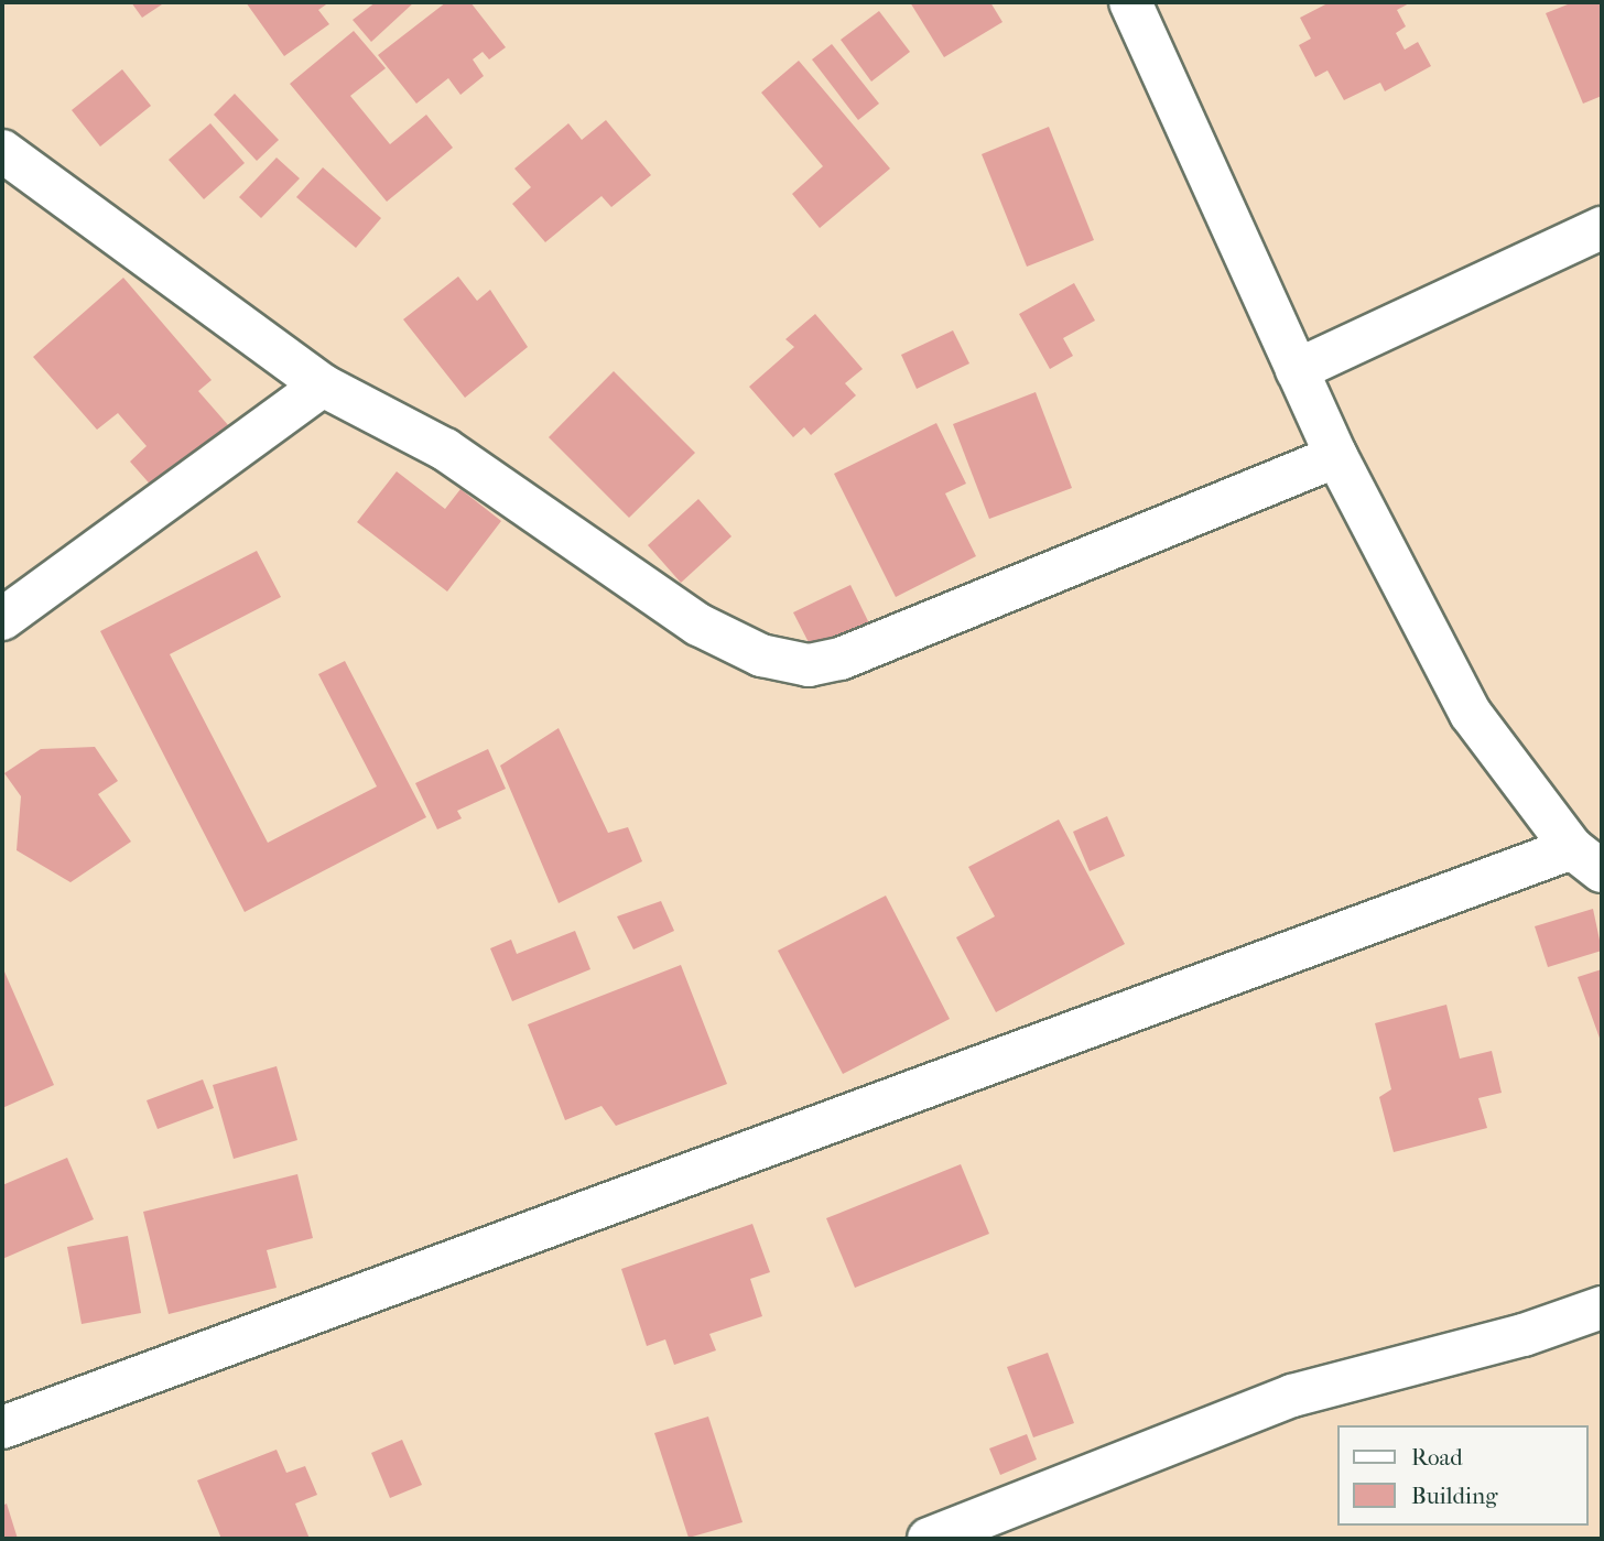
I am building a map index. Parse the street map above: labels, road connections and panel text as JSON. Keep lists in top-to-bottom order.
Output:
{
  "legend": ["Road", "Building"]
}
